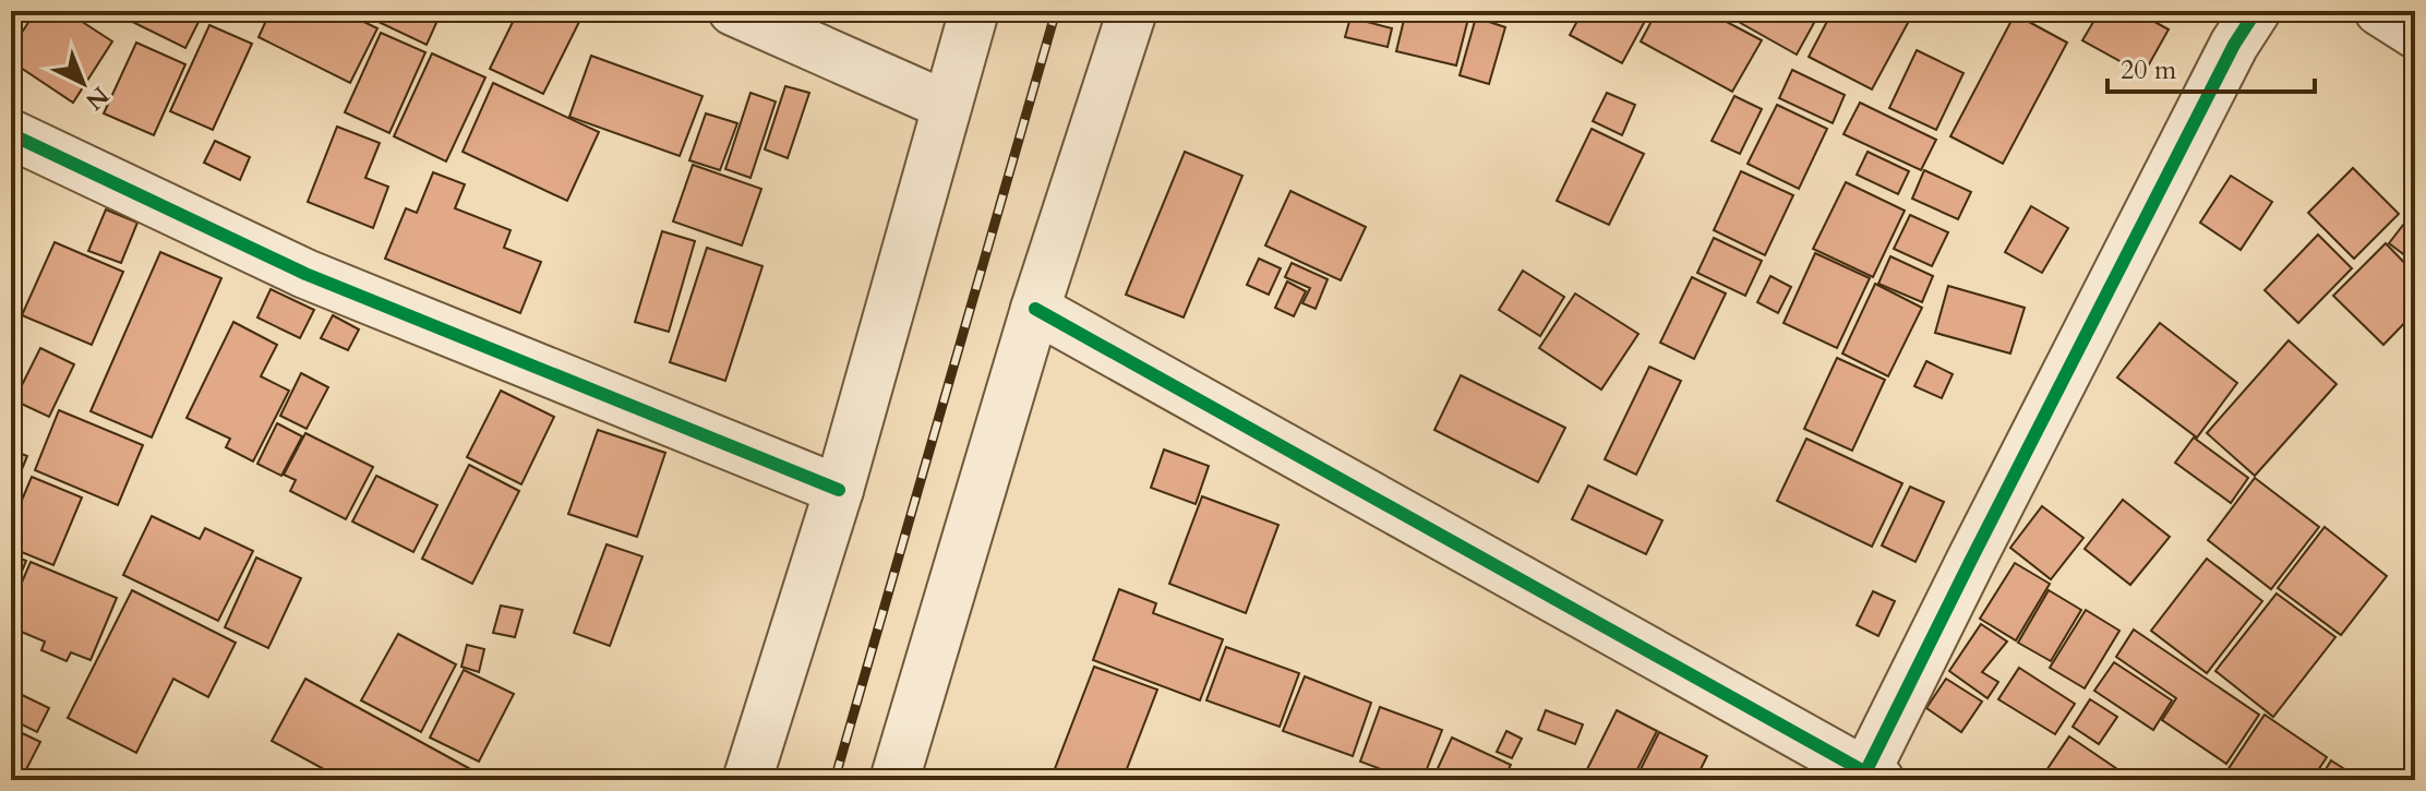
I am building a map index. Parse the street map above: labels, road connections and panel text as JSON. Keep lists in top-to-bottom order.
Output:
{
  "scale_bar": "20 m",
  "north": "bottom right"
}
